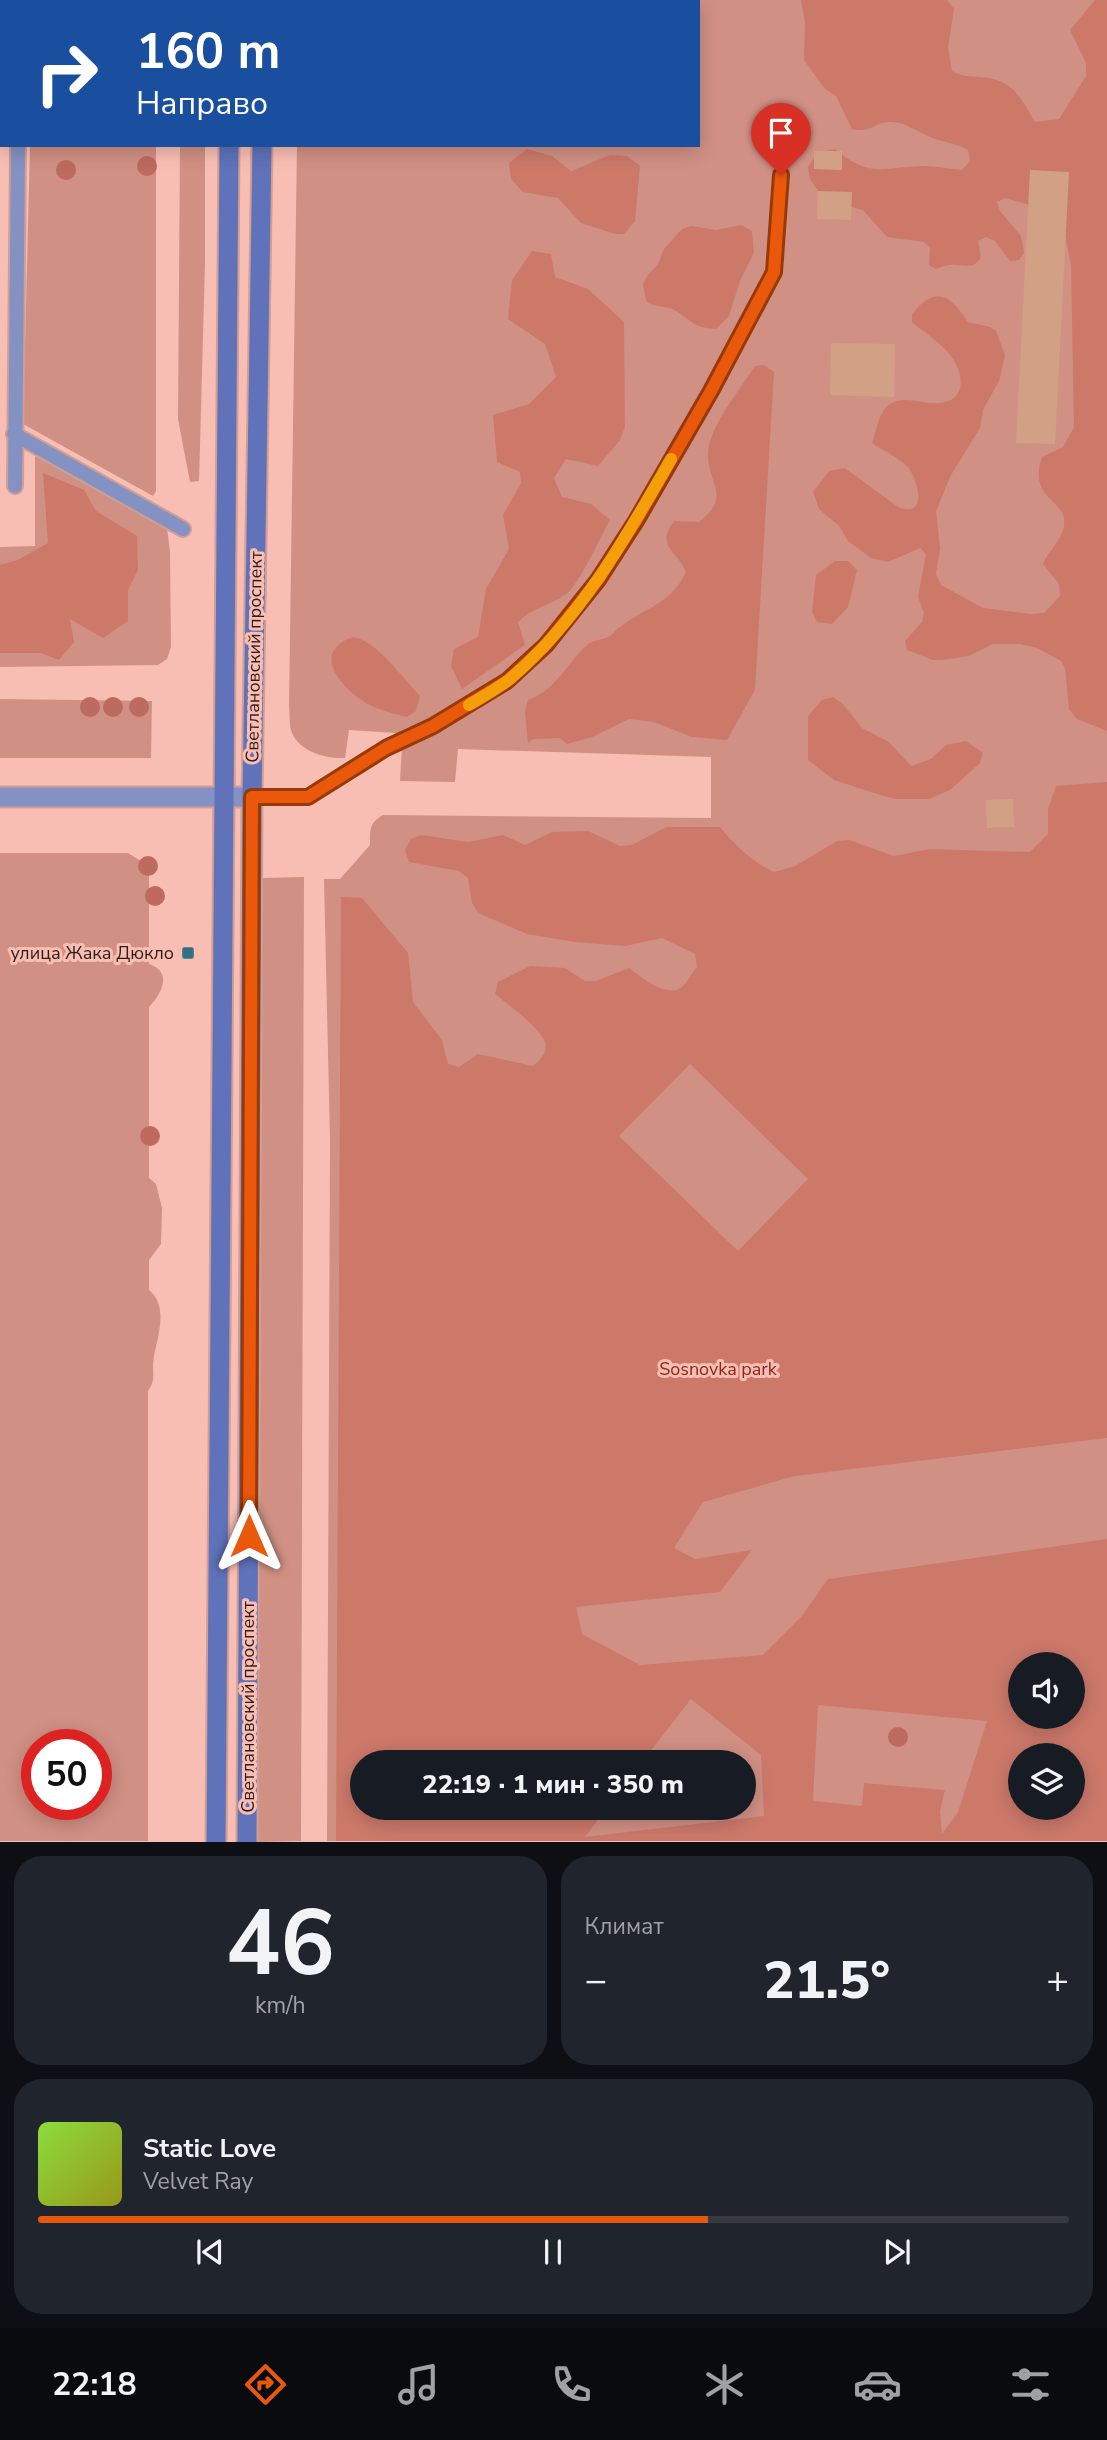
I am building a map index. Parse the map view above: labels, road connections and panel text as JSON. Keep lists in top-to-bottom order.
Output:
{
  "streets": {
    "main road": ["Светлановский проспект"]
  },
  "parks": ["Sosnovka park"],
  "places": {
    "transit": ["улица Жака Дюкло"]
  },
  "page": {
    "turn": ["160 m", "Направо"],
    "limit": "50",
    "trip": "22:19 · 1 мин · 350 m",
    "tile": [
      ["46", "km/h"],
      "Климат"
    ],
    "heat": ["−", "21.5°", "+"],
    "song": ["Static Love", "Velvet Ray"],
    "tabs": "22:18"
  }
}
